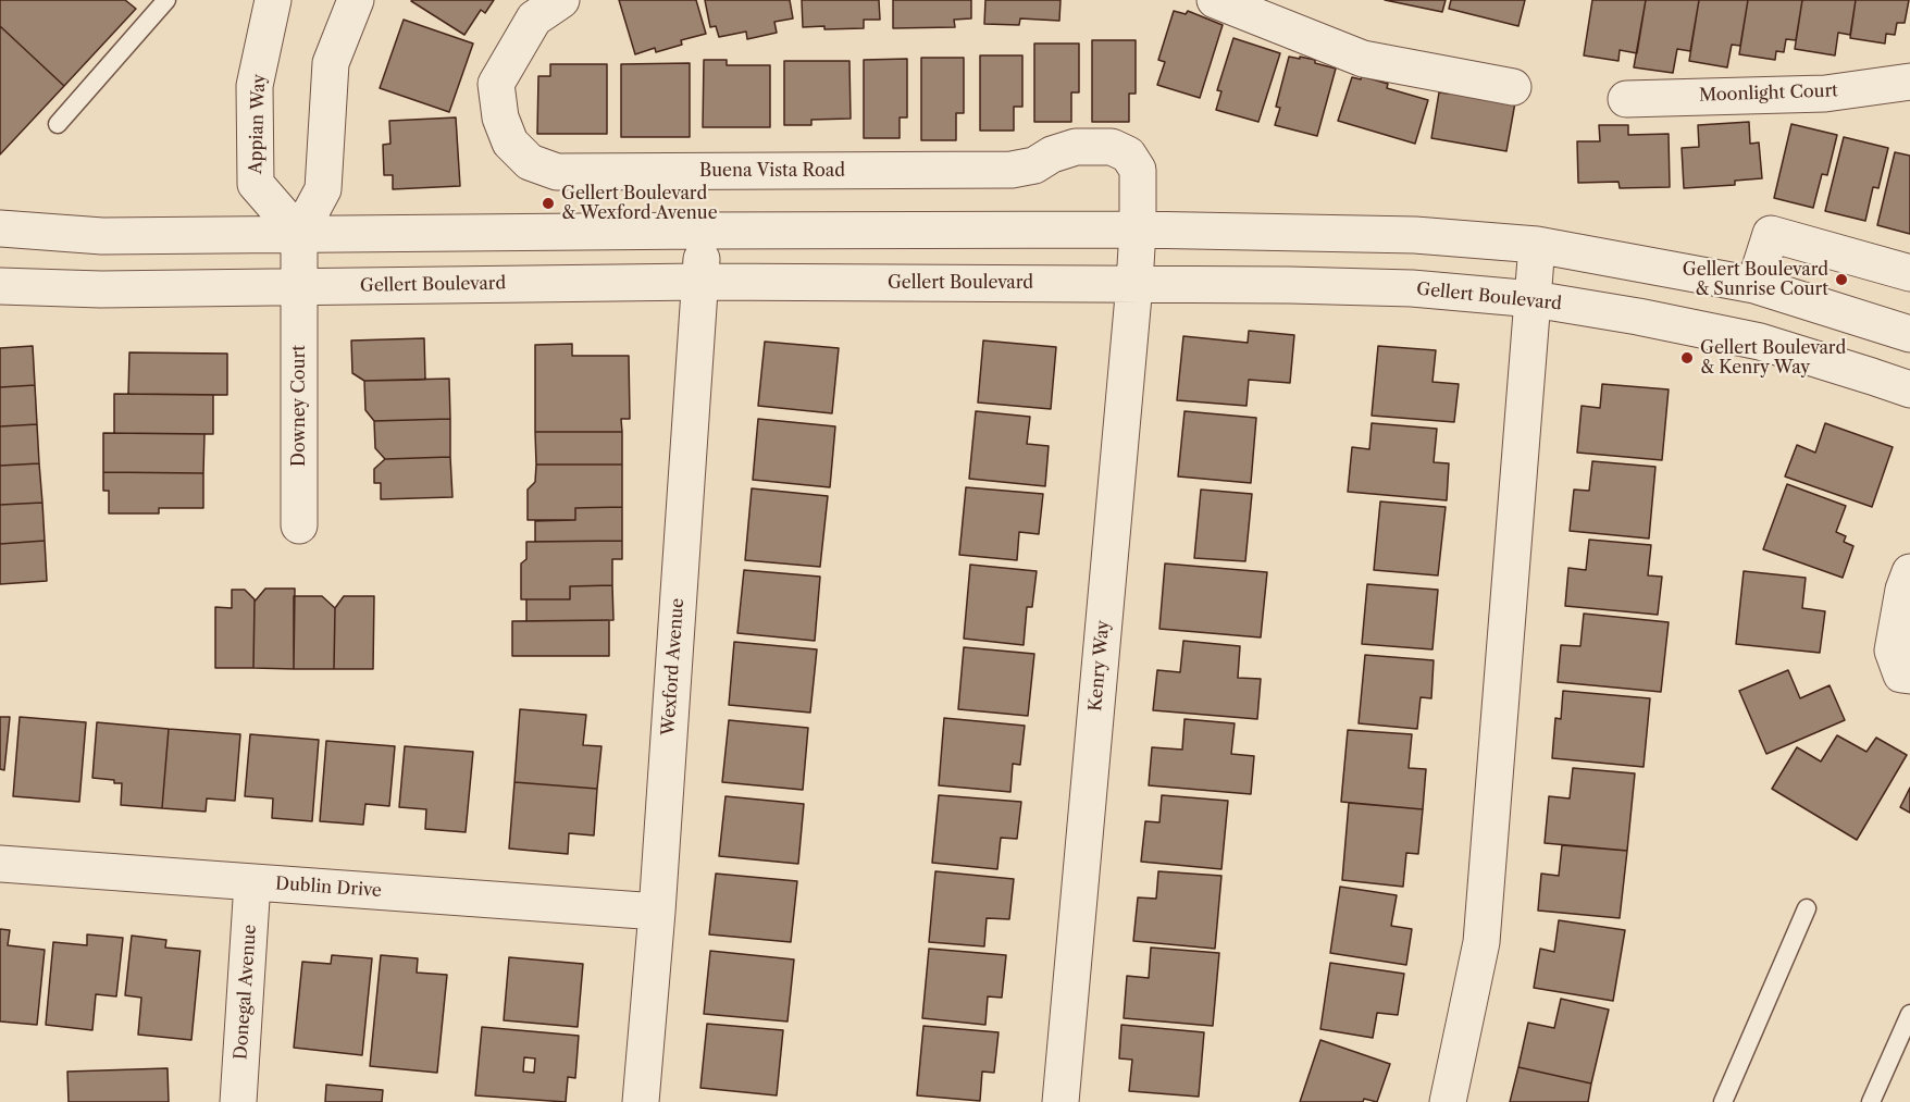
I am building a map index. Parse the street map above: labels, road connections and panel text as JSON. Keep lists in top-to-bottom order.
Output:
{
  "streets": {
    "street": [
      "Moonlight Court",
      "Appian Way",
      "Buena Vista Road",
      "Gellert Boulevard",
      "Downey Court",
      "Kenry Way",
      "Wexford Avenue",
      "Dublin Drive",
      "Donegal Avenue"
    ]
  },
  "crossings": [
    ["Buena Vista Road", "Kenry Way"],
    ["Gellert Boulevard", "Downey Court"],
    ["Gellert Boulevard", "Kenry Way"],
    ["Gellert Boulevard", "Wexford Avenue"],
    ["Wexford Avenue", "Dublin Drive"],
    ["Dublin Drive", "Donegal Avenue"]
  ],
  "places": ["Gellert Boulevard & Wexford Avenue", "Gellert Boulevard & Sunrise Court", "Gellert Boulevard & Kenry Way"]
}
